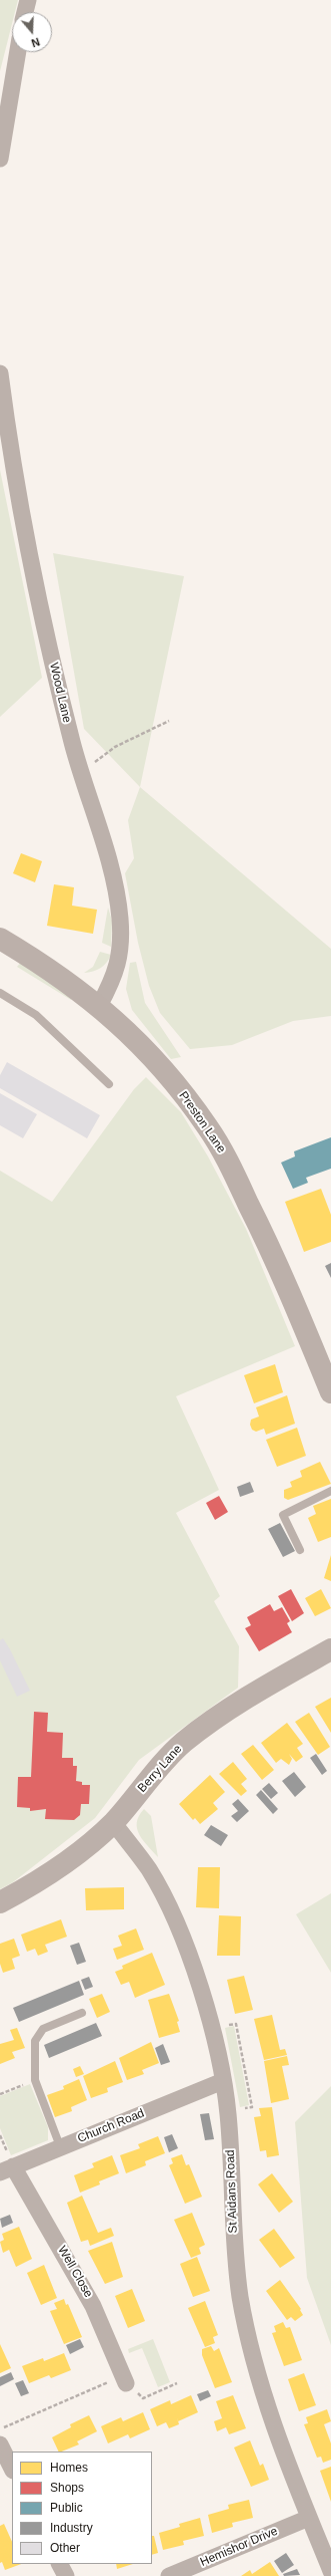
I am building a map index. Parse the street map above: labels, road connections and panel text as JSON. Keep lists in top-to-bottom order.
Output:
{
  "streets": {
    "street": [
      "Wood Lane",
      "Preston Lane",
      "Berry Lane",
      "Church Road",
      "St Aidans Road",
      "Well Close",
      "Hemishor Drive"
    ]
  },
  "crossings": [
    ["Wood Lane", "Preston Lane"],
    ["Berry Lane", "St Aidans Road"],
    ["Church Road", "St Aidans Road"],
    ["Church Road", "Well Close"],
    ["St Aidans Road", "Hemishor Drive"]
  ],
  "legend": [
    "Homes",
    "Shops",
    "Public",
    "Industry",
    "Other"
  ],
  "north": "bottom"
}
